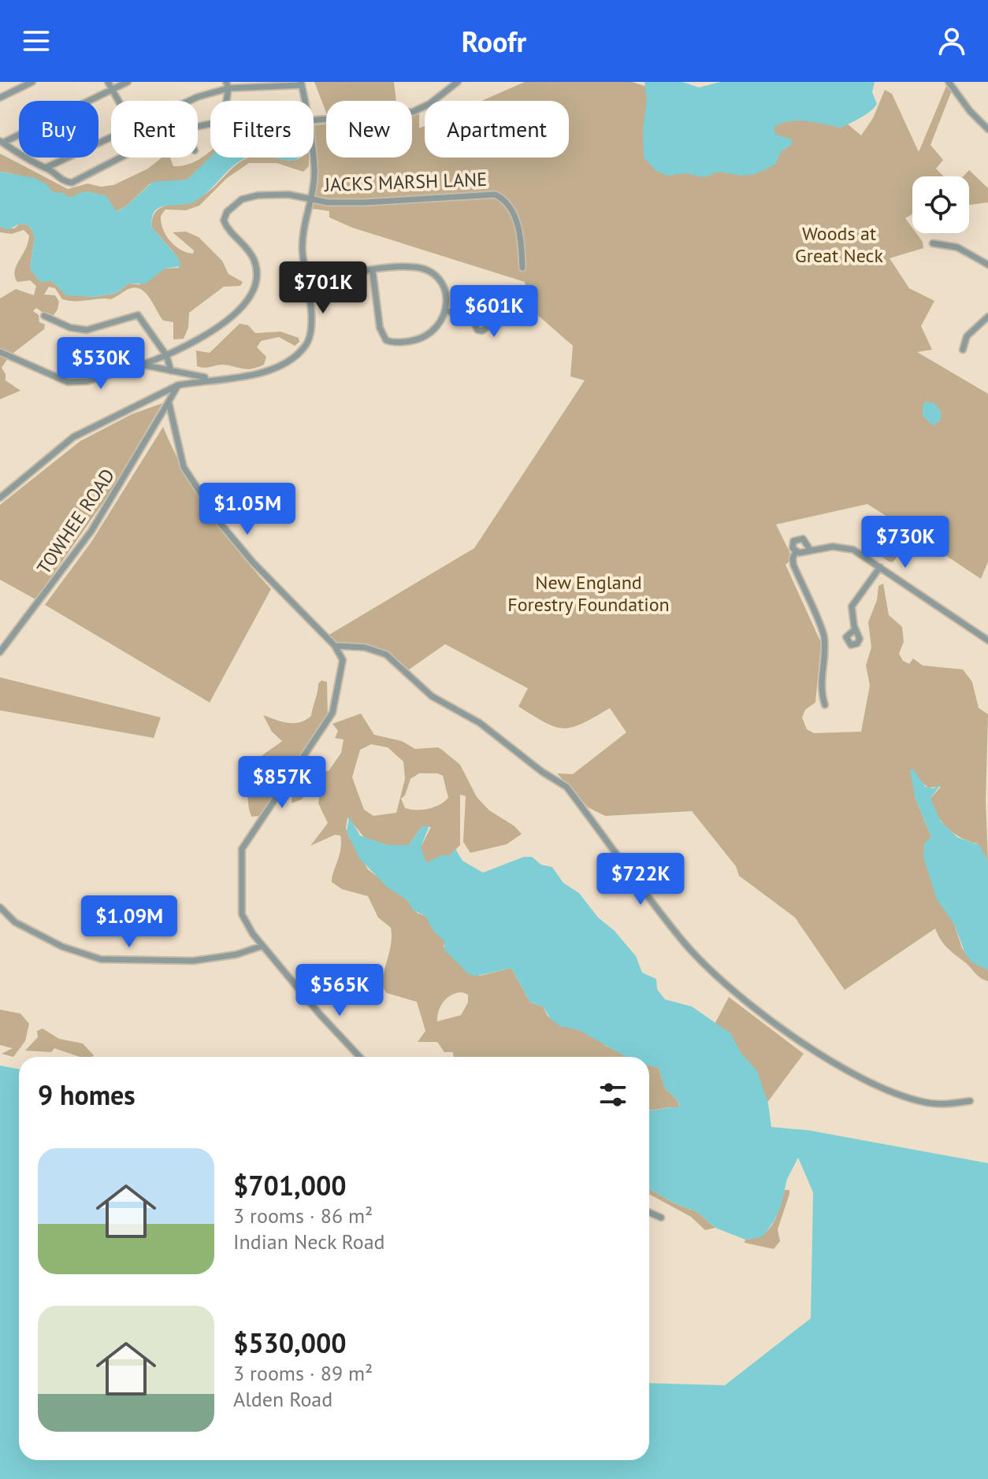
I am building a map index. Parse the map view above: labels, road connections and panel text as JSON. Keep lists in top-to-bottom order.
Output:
{
  "streets": {
    "street": ["JACKS MARSH LANE", "TOWHEE ROAD"]
  },
  "parks": ["Woods at Great Neck", "New England Forestry Foundation"],
  "page": {
    "header": "Roofr",
    "chip": [
      "Buy",
      "Rent",
      "Filters",
      "New",
      "Apartment"
    ],
    "price": [
      "$701K",
      "$601K",
      "$530K",
      "$1.05M",
      "$730K",
      "$857K",
      "$722K",
      "$1.09M",
      "$565K"
    ],
    "heading": "9 homes",
    "list": [
      {
        "name": "$701,000",
        "note": "3 rooms · 86 m² · Indian Neck Road"
      },
      {
        "name": "$530,000",
        "note": "3 rooms · 89 m² · Alden Road"
      }
    ]
  }
}
